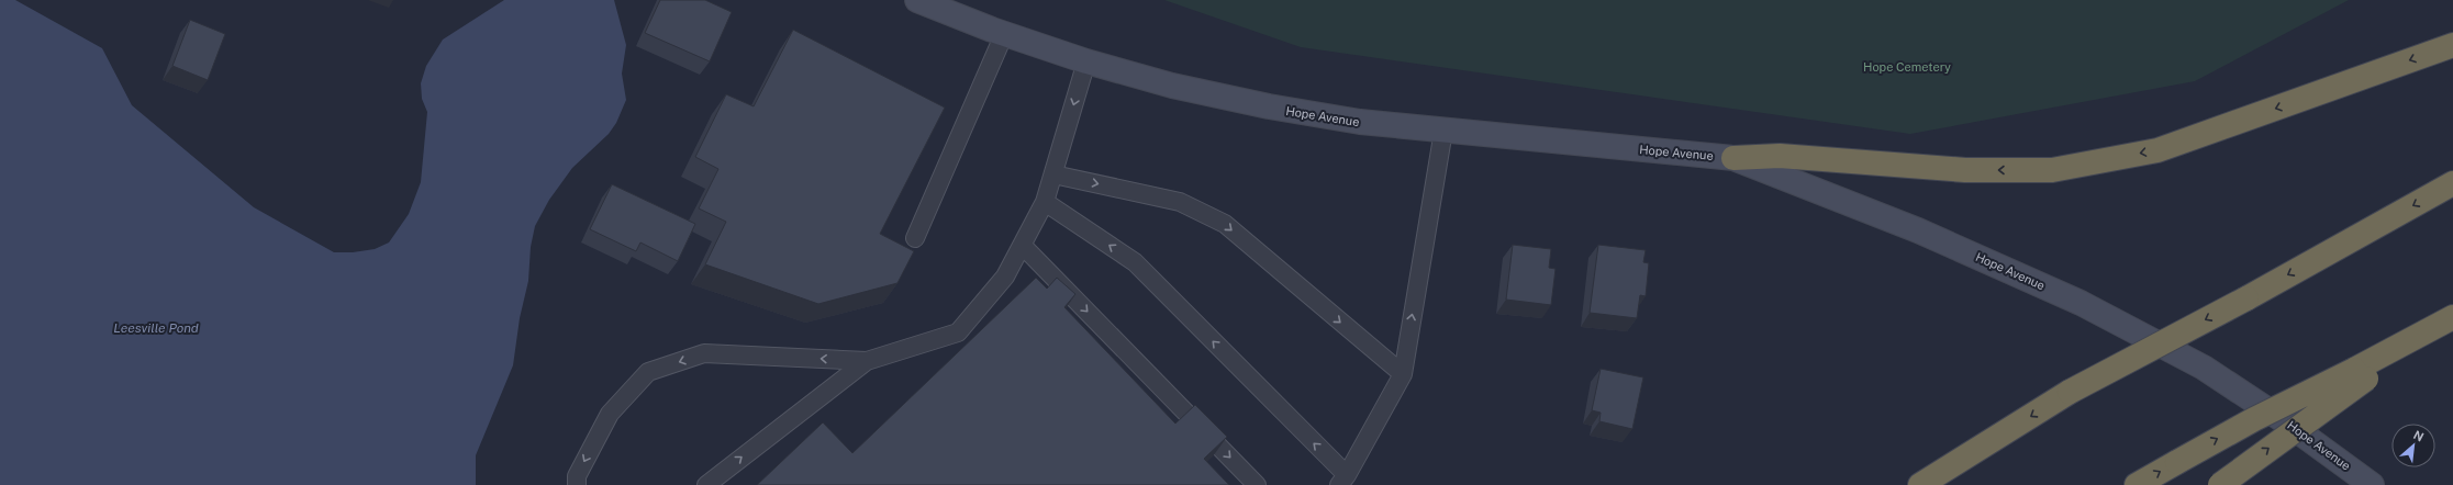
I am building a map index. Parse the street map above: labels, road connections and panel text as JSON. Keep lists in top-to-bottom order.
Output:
{
  "streets": {
    "main road": ["Hope Avenue"]
  },
  "water": ["Leesville Pond"],
  "parks": ["Hope Cemetery"],
  "north": "top right"
}
